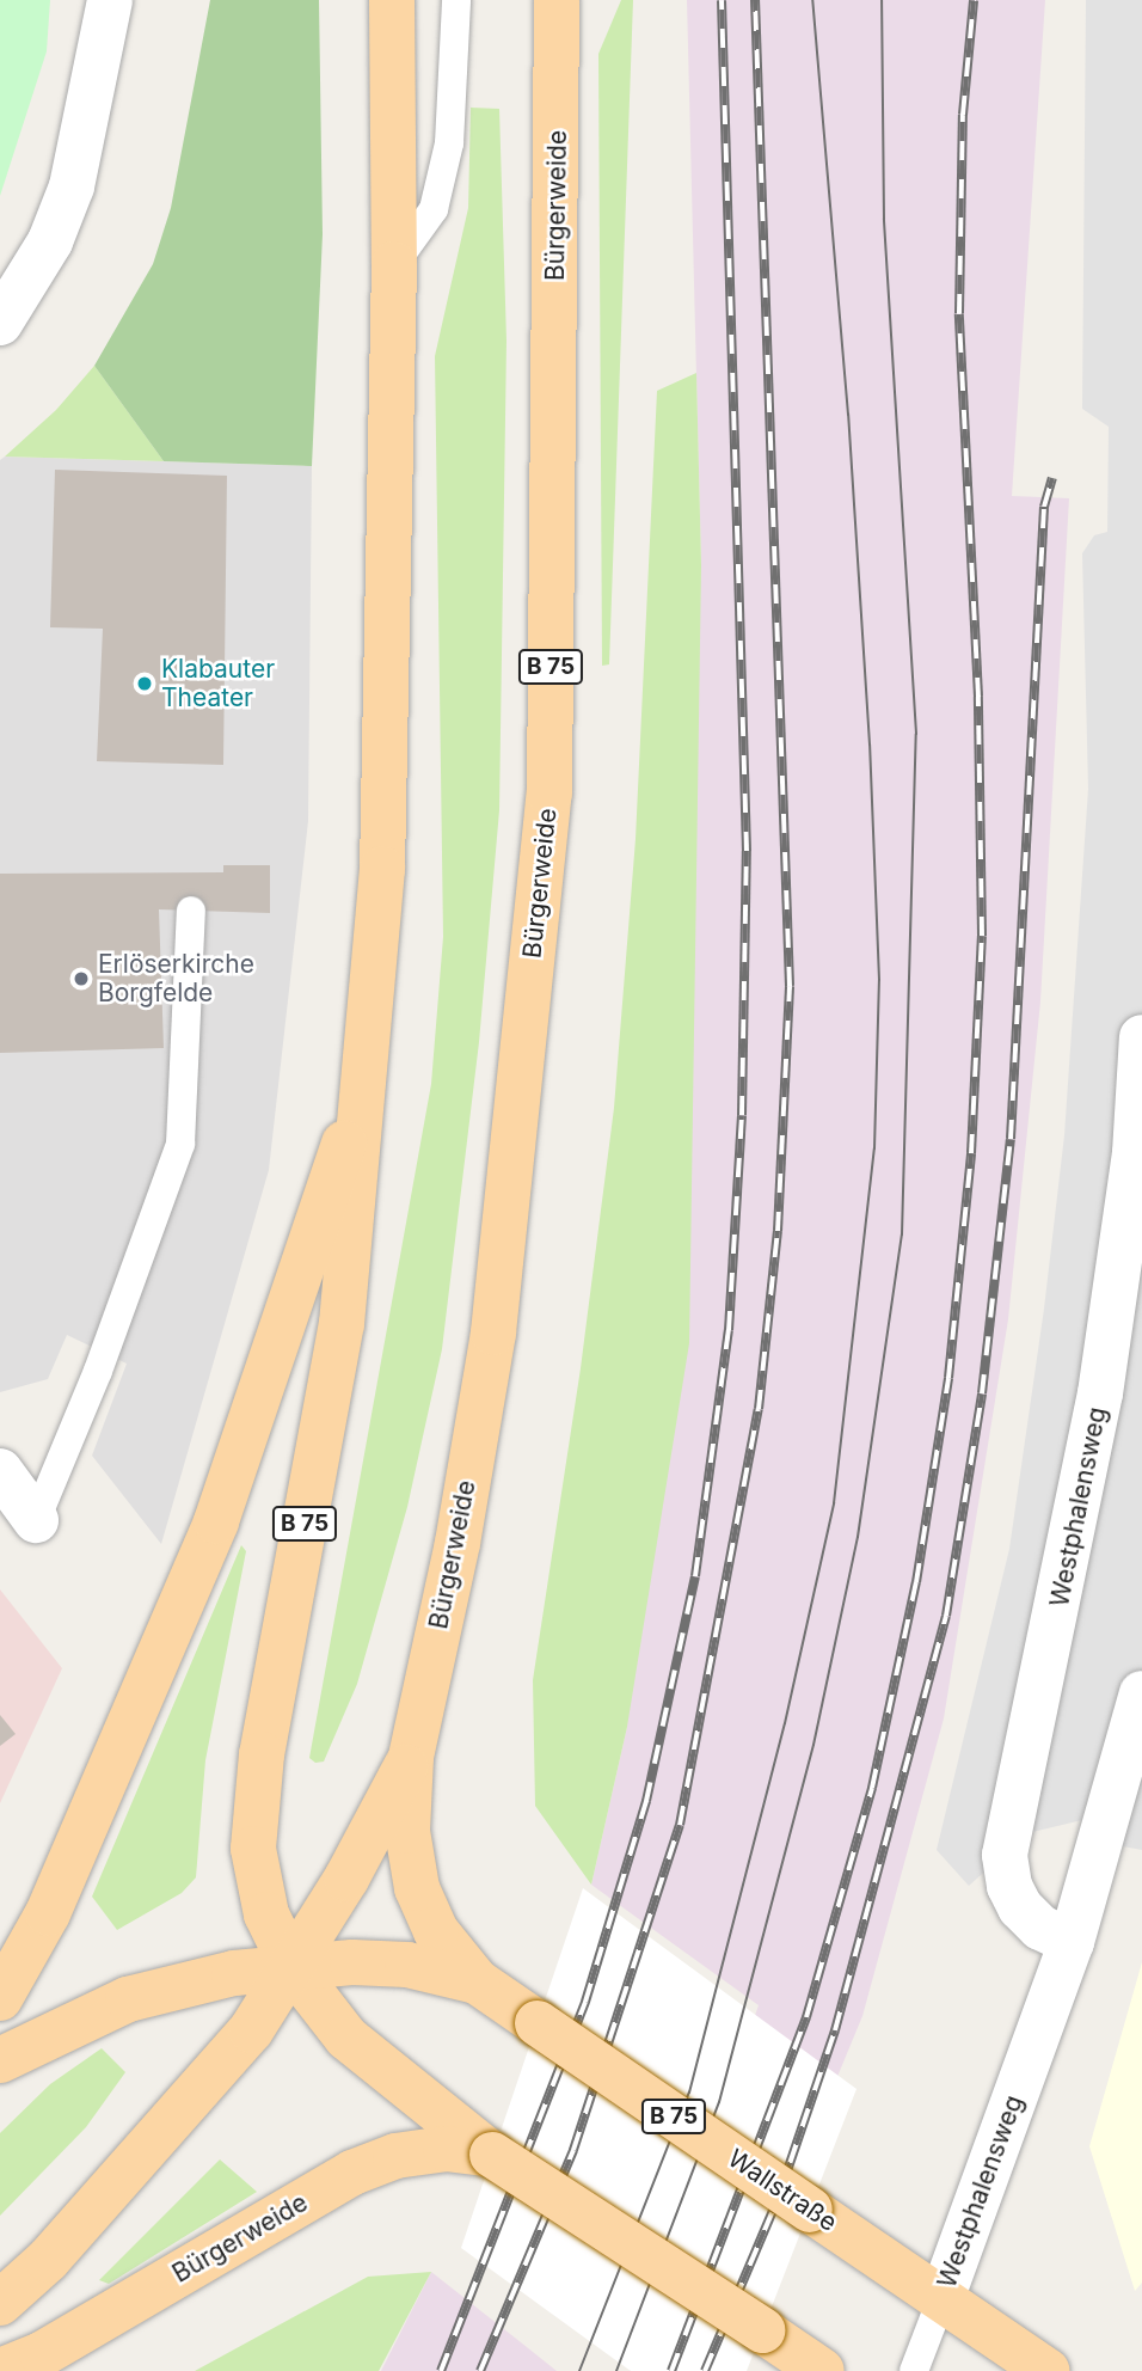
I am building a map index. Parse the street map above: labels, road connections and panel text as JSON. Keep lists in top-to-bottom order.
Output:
{
  "streets": {
    "main road": ["Bürgerweide", "B 75", "Wallstraße"],
    "street": ["Westphalensweg"]
  },
  "crossings": [
    ["Bürgerweide", "B 75"],
    ["Bürgerweide", "Wallstraße"],
    ["Westphalensweg", "Wallstraße"]
  ],
  "places": ["Klabauter Theater", "Erlöserkirche Borgfelde"]
}
